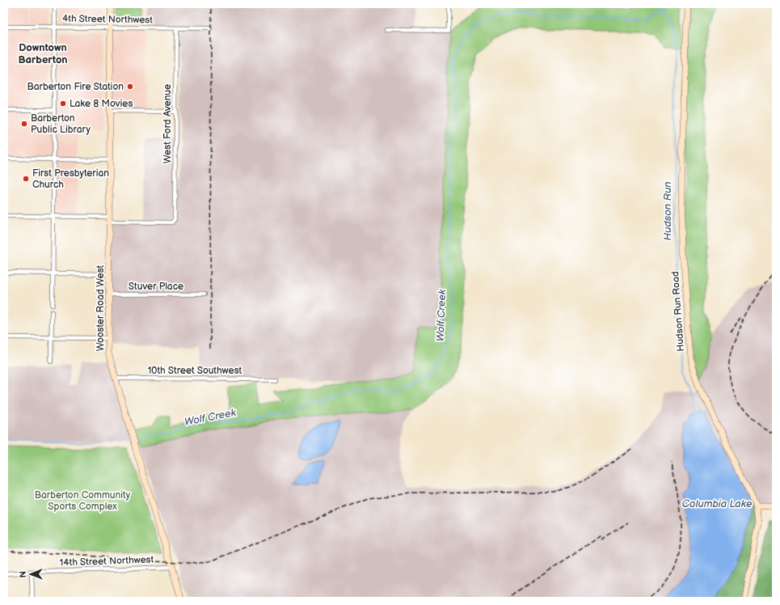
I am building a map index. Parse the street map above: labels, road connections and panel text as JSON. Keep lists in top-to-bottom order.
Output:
{
  "streets": {
    "main road": ["Wooster Road West", "Hudson Run Road"],
    "street": [
      "4th Street Northwest",
      "West Ford Avenue",
      "Stuver Place",
      "10th Street Southwest",
      "14th Street Northwest"
    ]
  },
  "crossings": [
    ["4th Street Northwest", "West Ford Avenue"],
    ["4th Street Northwest", "Wooster Road West"],
    ["West Ford Avenue", "Wooster Road West"],
    ["Stuver Place", "Wooster Road West"],
    ["Wooster Road West", "10th Street Southwest"],
    ["Wooster Road West", "14th Street Northwest"]
  ],
  "districts": ["Downtown Barberton"],
  "water": ["Hudson Run", "Wolf Creek", "Columbia Lake"],
  "parks": ["Barberton Community Sports Complex"],
  "places": [
    "Barberton Fire Station",
    "Lake 8 Movies",
    "Barberton Public Library",
    "First Presbyterian Church"
  ],
  "north": "left"
}
